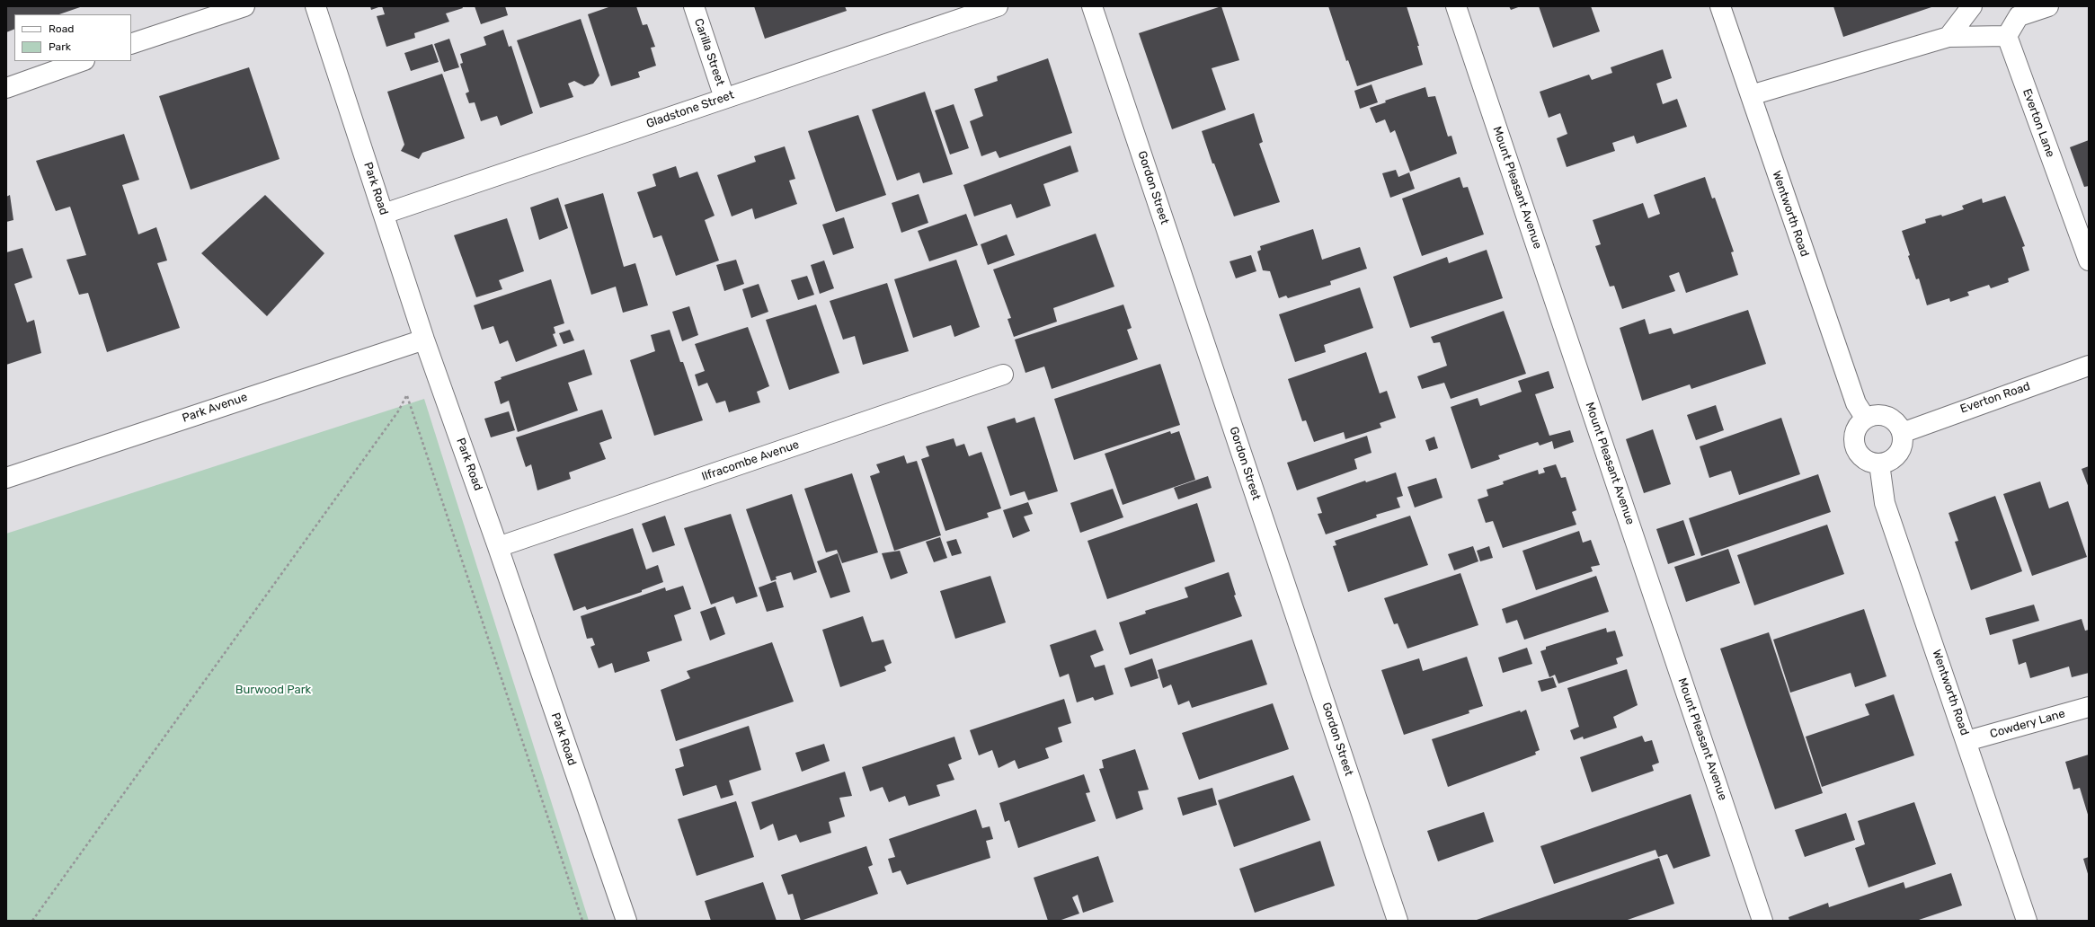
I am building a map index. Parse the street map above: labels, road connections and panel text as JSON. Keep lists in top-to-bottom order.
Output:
{
  "streets": {
    "street": [
      "Carilla Street",
      "Gladstone Street",
      "Everton Lane",
      "Gordon Street",
      "Mount Pleasant Avenue",
      "Park Road",
      "Wentworth Road",
      "Everton Road",
      "Park Avenue",
      "Ilfracombe Avenue",
      "Cowdery Lane"
    ]
  },
  "crossings": [
    ["Carilla Street", "Gladstone Street"],
    ["Gladstone Street", "Park Road"],
    ["Park Road", "Park Avenue"],
    ["Park Road", "Ilfracombe Avenue"],
    ["Wentworth Road", "Everton Road"],
    ["Wentworth Road", "Cowdery Lane"]
  ],
  "parks": ["Burwood Park"],
  "legend": ["Road", "Park"]
}
